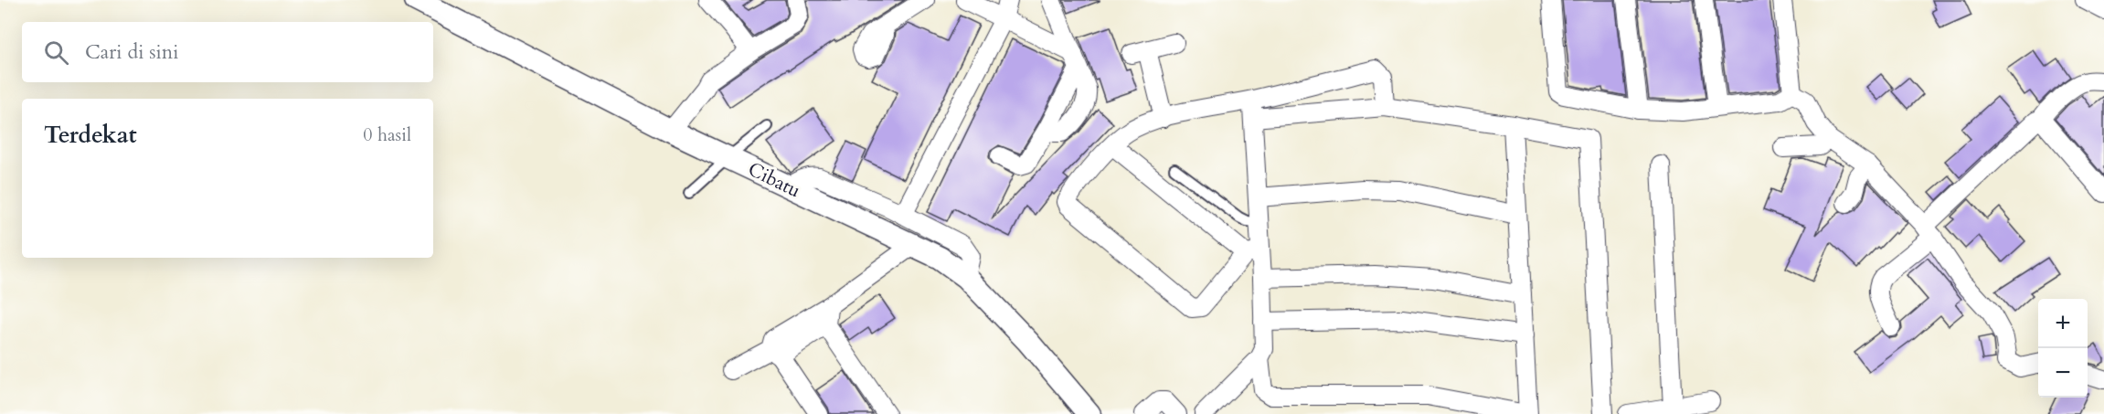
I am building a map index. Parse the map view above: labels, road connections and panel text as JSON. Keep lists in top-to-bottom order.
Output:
{
  "streets": {
    "street": ["Cibatu"]
  },
  "page": {
    "search": "Cari di sini",
    "heading": ["Terdekat", "0 hasil"],
    "map_buttons": ["+", "−"]
  }
}
